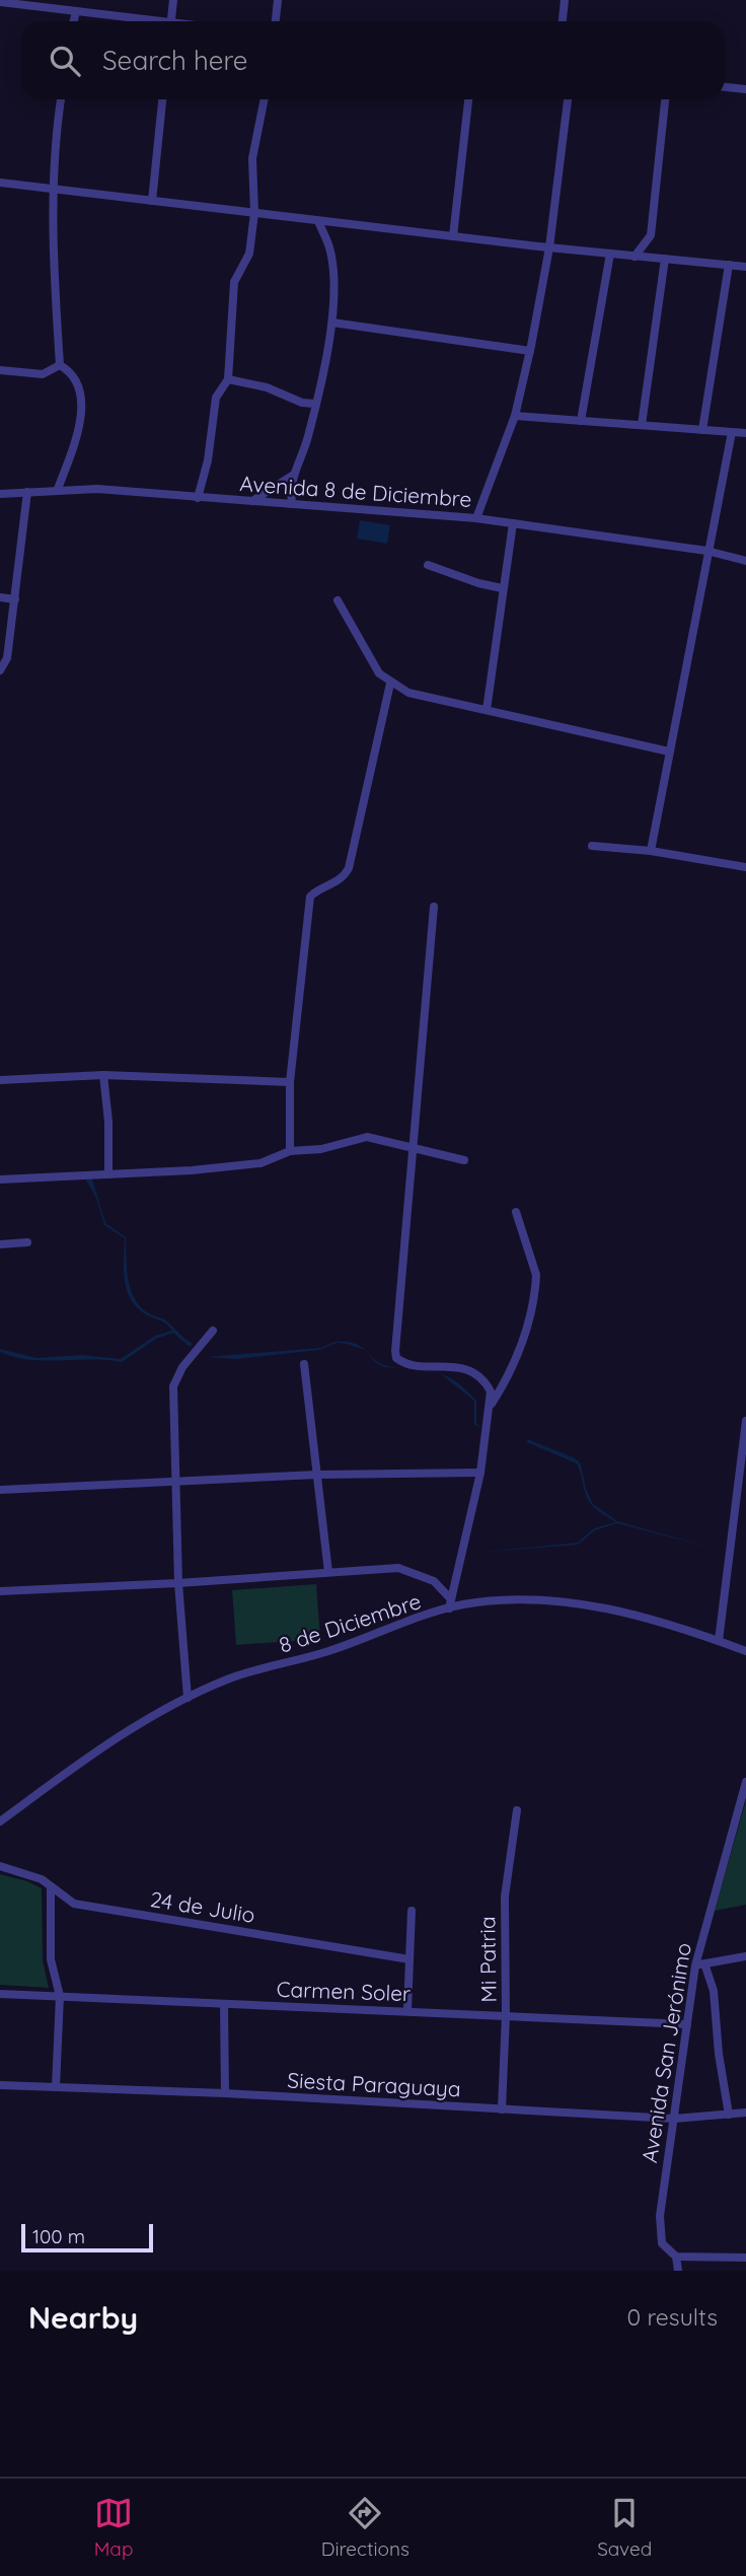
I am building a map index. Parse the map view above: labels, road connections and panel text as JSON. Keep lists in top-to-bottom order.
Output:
{
  "streets": {
    "street": [
      "Avenida 8 de Diciembre",
      "8 de Diciembre",
      "24 de Julio",
      "Mi Patria",
      "Carmen Soler",
      "Avenida San Jerónimo",
      "Siesta Paraguaya"
    ]
  },
  "crossings": [
    ["Mi Patria", "Carmen Soler"],
    ["Mi Patria", "Siesta Paraguaya"],
    ["Carmen Soler", "Avenida San Jerónimo"],
    ["Avenida San Jerónimo", "Siesta Paraguaya"]
  ],
  "scale_bar": "100 m",
  "page": {
    "search": "Search here",
    "scale": "100 m",
    "heading": ["Nearby", "0 results"],
    "nav": ["Map", "Directions", "Saved"]
  }
}
